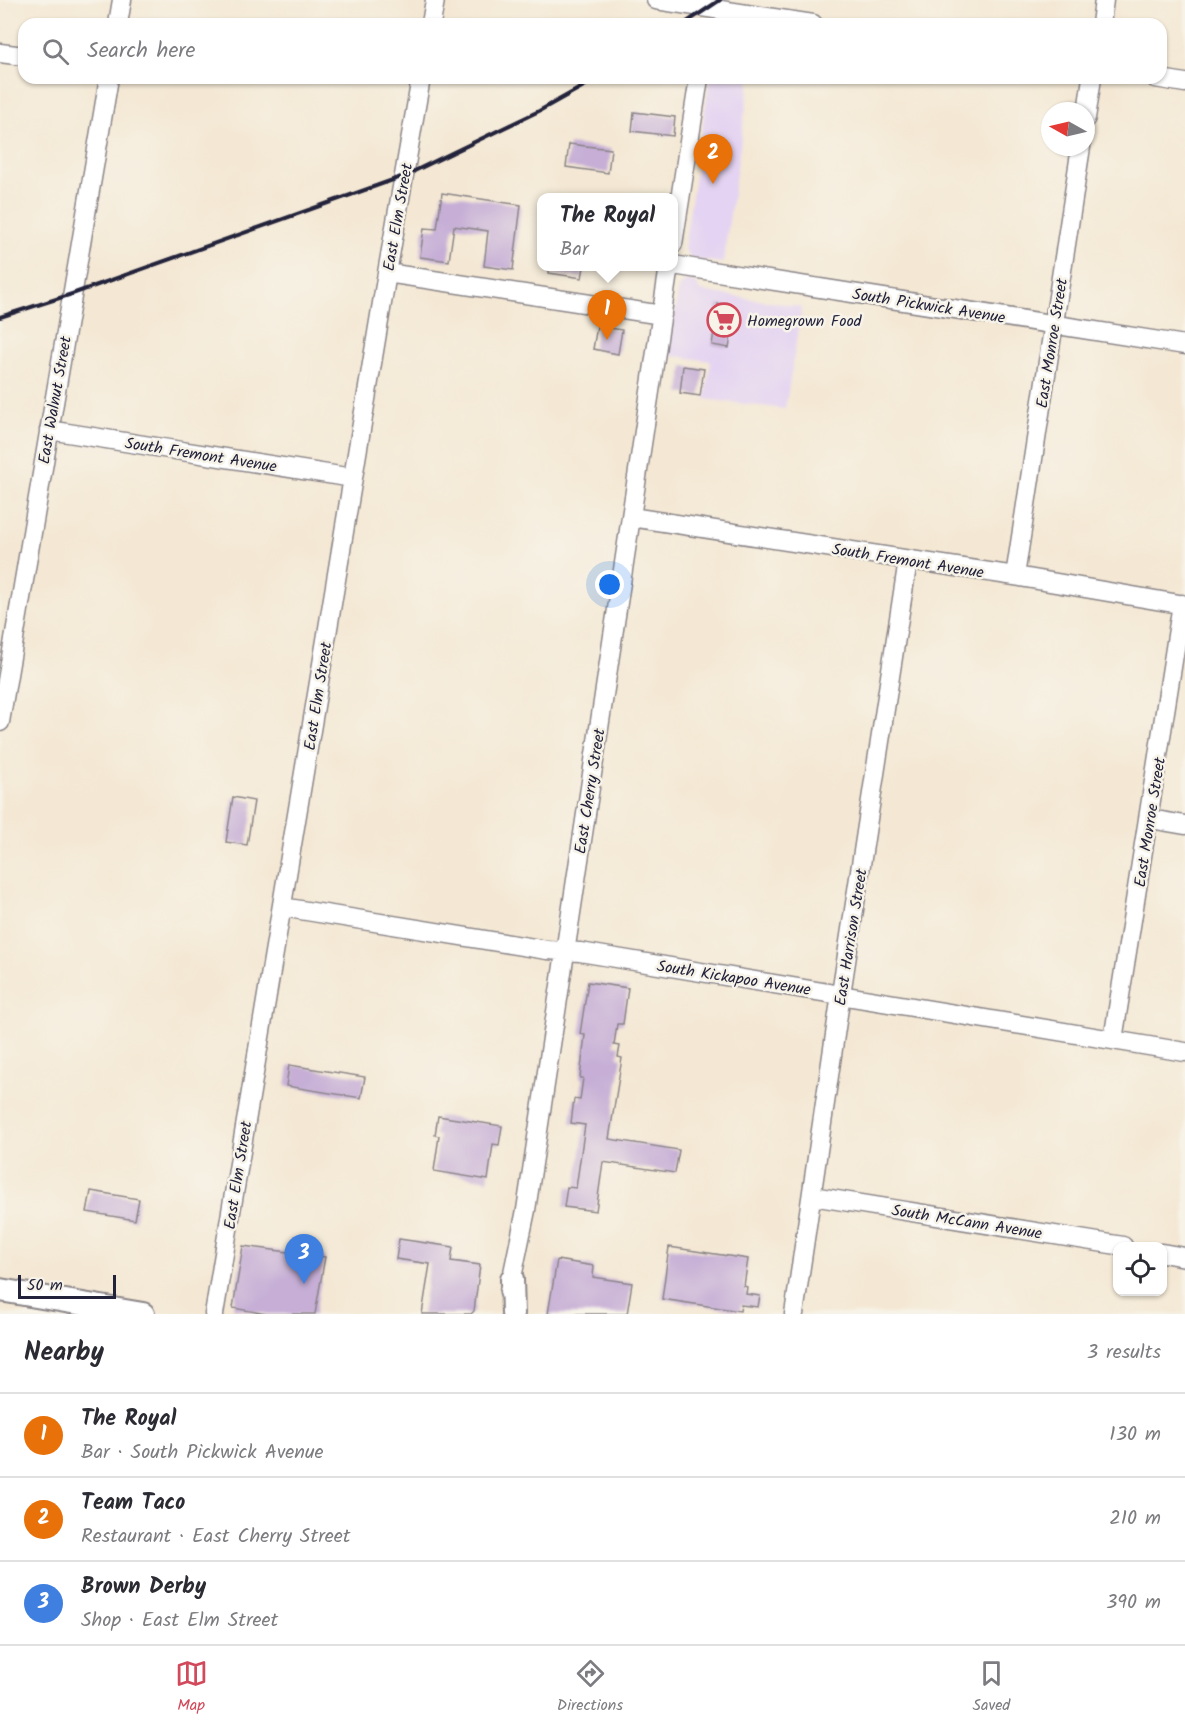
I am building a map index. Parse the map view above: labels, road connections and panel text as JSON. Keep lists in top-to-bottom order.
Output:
{
  "streets": {
    "street": [
      "East Elm Street",
      "South Pickwick Avenue",
      "East Monroe Street",
      "East Walnut Street",
      "South Fremont Avenue",
      "East Cherry Street",
      "East Harrison Street",
      "South Kickapoo Avenue",
      "South McCann Avenue"
    ]
  },
  "crossings": [
    ["East Elm Street", "South Fremont Avenue"],
    ["East Elm Street", "South Kickapoo Avenue"],
    ["South Pickwick Avenue", "East Monroe Street"],
    ["East Monroe Street", "South Fremont Avenue"],
    ["East Monroe Street", "South Kickapoo Avenue"],
    ["East Walnut Street", "South Fremont Avenue"],
    ["South Fremont Avenue", "East Cherry Street"],
    ["South Fremont Avenue", "East Harrison Street"],
    ["East Cherry Street", "South Kickapoo Avenue"],
    ["East Harrison Street", "South Kickapoo Avenue"],
    ["East Harrison Street", "South McCann Avenue"]
  ],
  "places": {
    "supermarket": ["Homegrown Food"]
  },
  "scale_bar": "50 m",
  "north": "left",
  "page": {
    "search": "Search here",
    "pins": ["2", "1", "3"],
    "popup": ["The Royal", "Bar"],
    "scale": "50 m",
    "heading": ["Nearby", "3 results"],
    "list": [
      {
        "mark": "1",
        "name": "The Royal",
        "note": "Bar · South Pickwick Avenue",
        "value": "130 m"
      },
      {
        "mark": "2",
        "name": "Team Taco",
        "note": "Restaurant · East Cherry Street",
        "value": "210 m"
      },
      {
        "mark": "3",
        "name": "Brown Derby",
        "note": "Shop · East Elm Street",
        "value": "390 m"
      }
    ],
    "nav": ["Map", "Directions", "Saved"]
  }
}
